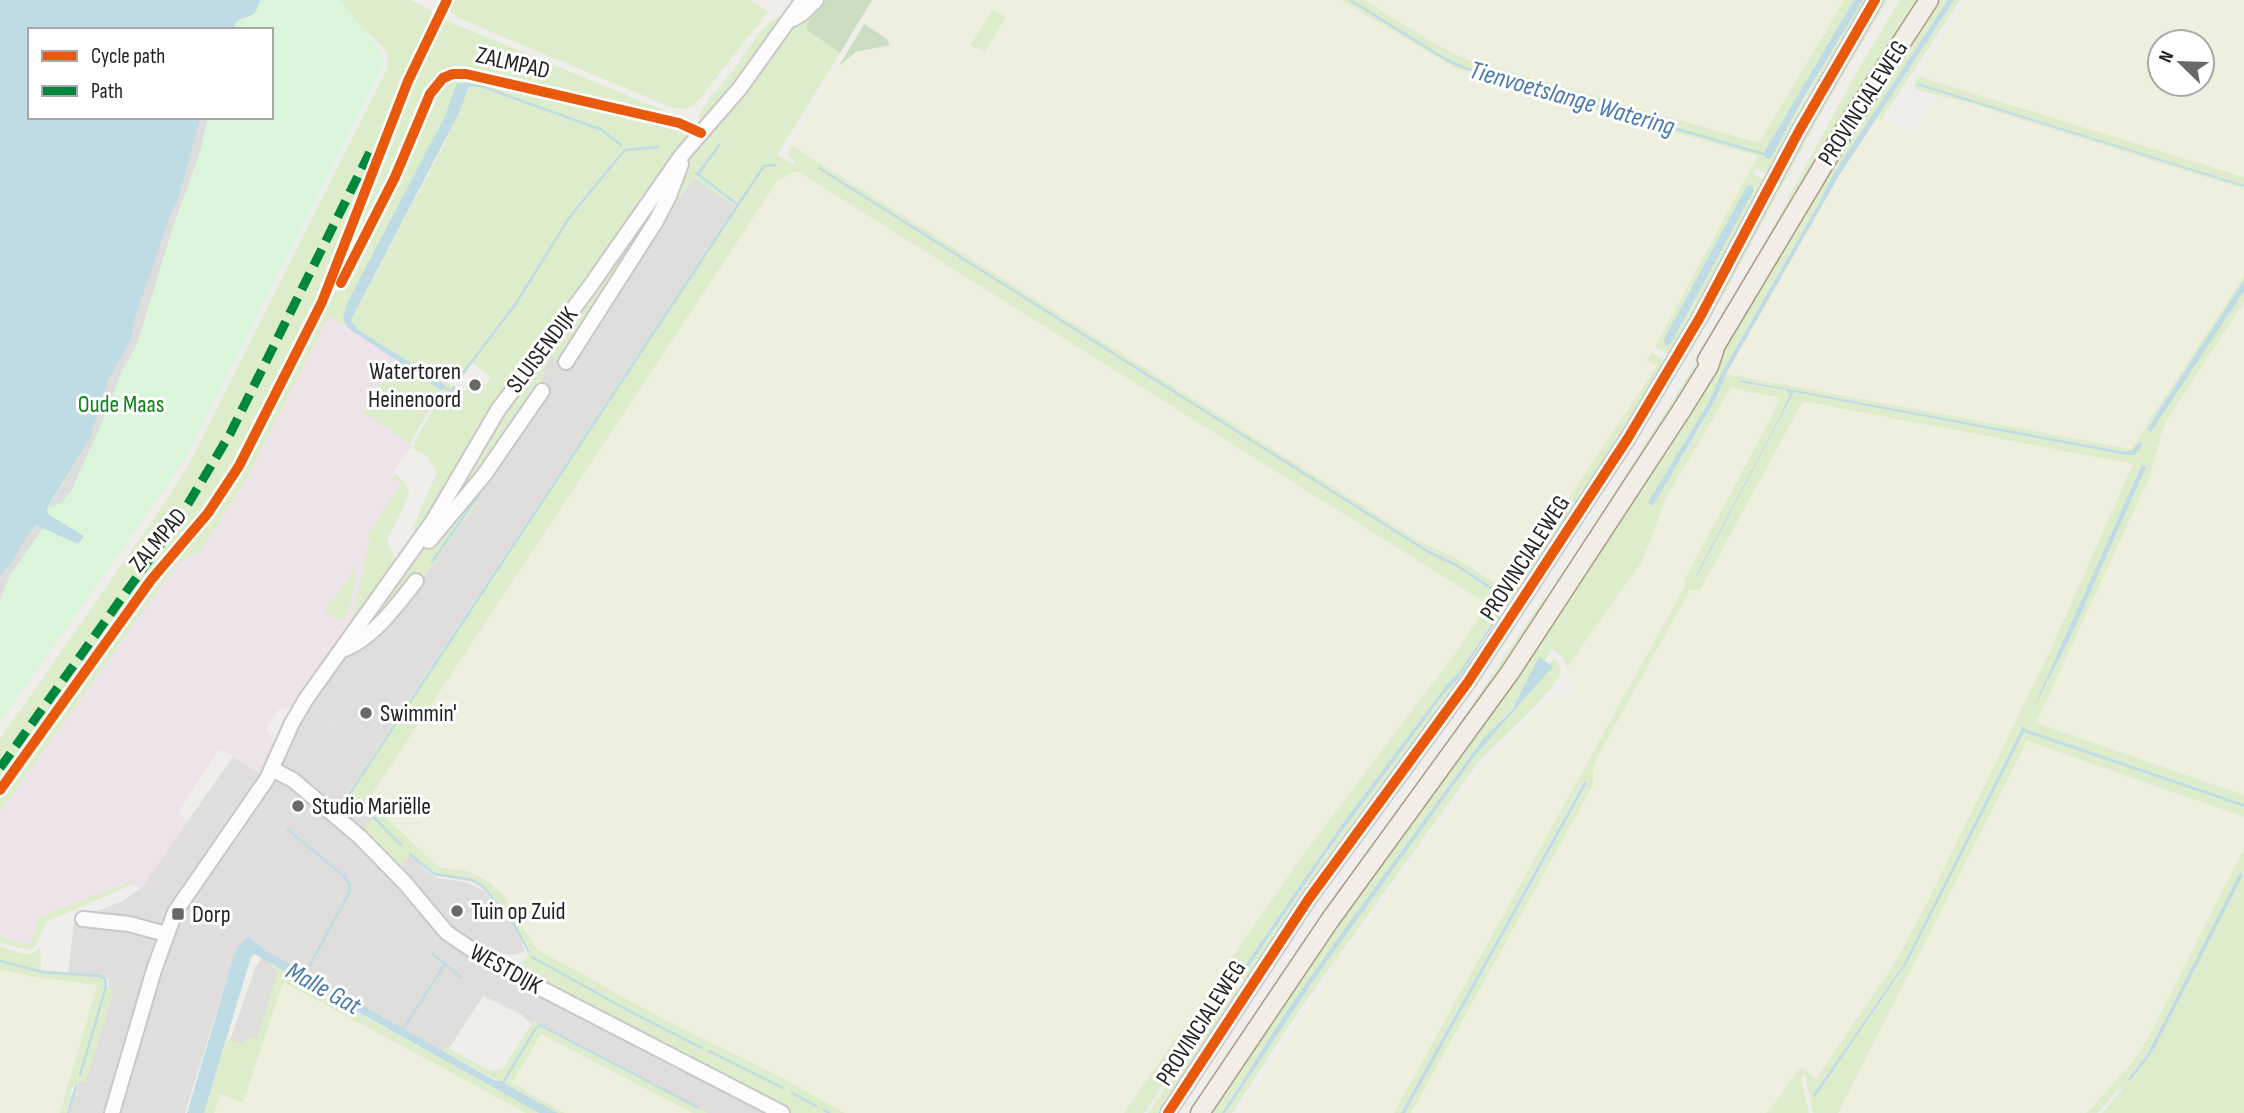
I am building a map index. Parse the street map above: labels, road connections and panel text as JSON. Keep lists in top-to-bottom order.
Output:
{
  "streets": {
    "main road": ["PROVINCIALEWEG"],
    "street": ["SLUISENDIJK", "WESTDIJK"],
    "cycle path": ["ZALMPAD"]
  },
  "crossings": [
    ["SLUISENDIJK", "WESTDIJK"]
  ],
  "water": ["Tienvoetslange Watering", "Malle Gat"],
  "parks": ["Oude Maas"],
  "places": {
    "other": [
      "Watertoren Heinenoord",
      "Swimmin'",
      "Studio Mariëlle",
      "Tuin op Zuid"
    ],
    "transit": ["Dorp"]
  },
  "legend": ["Cycle path", "Path"],
  "north": "top left"
}
